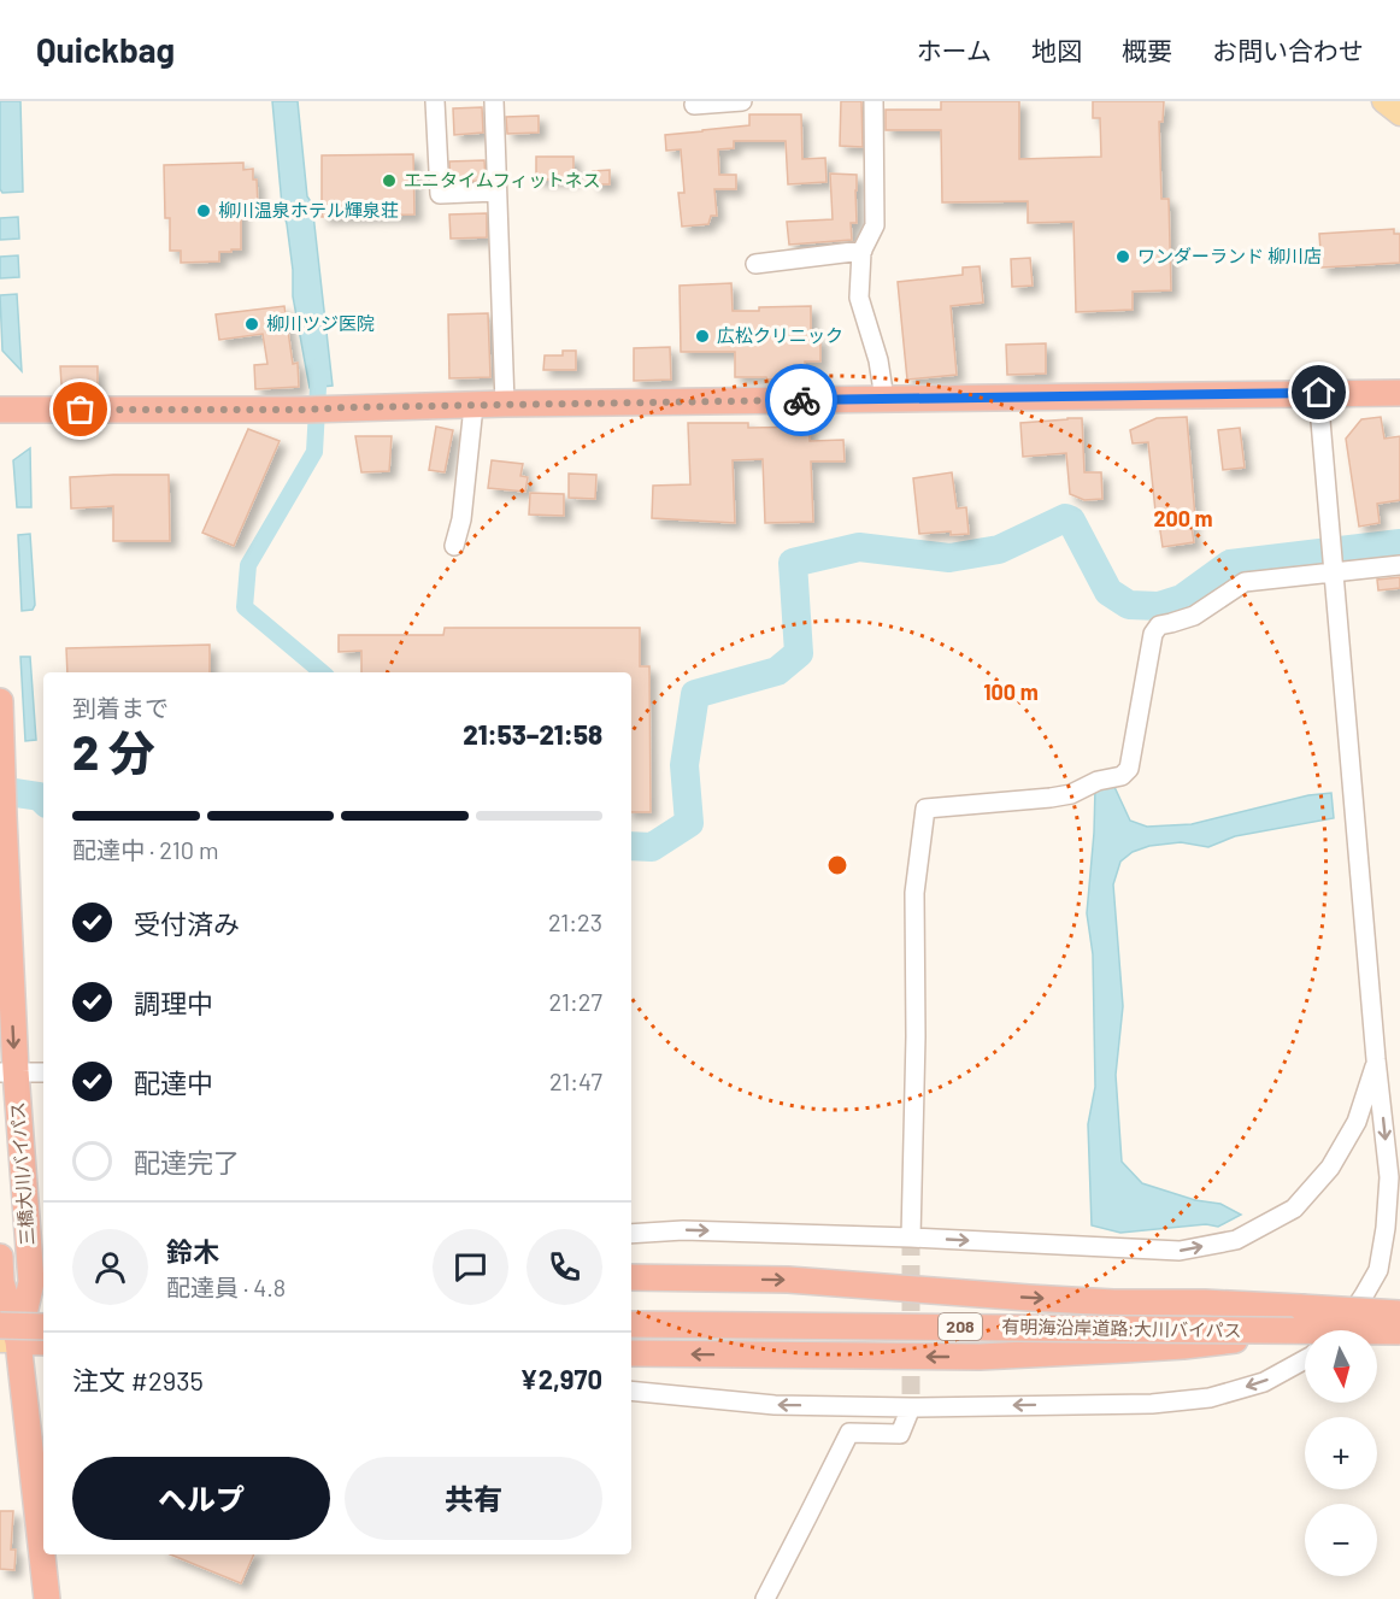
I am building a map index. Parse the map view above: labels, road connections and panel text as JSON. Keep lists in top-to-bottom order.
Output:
{
  "streets": {
    "highway": ["三橋大川バイパス", "208", "有明海沿岸道路;大川バイパス"]
  },
  "places": [
    "エニタイムフィットネス",
    "柳川温泉ホテル輝泉荘",
    "ワンダーランド 柳川店",
    "柳川ツジ医院",
    "広松クリニック"
  ],
  "north": "bottom",
  "page": {
    "header": "Quickbag",
    "nav": [
      "ホーム",
      "地図",
      "概要",
      "お問い合わせ"
    ],
    "heading": ["2 分", "到着まで", "21:53–21:58"],
    "panel": [
      "鈴木",
      "配達員 · 4.8",
      "注文 #2935",
      "¥2,970"
    ],
    "bar": "配達中 · 210 m",
    "list": [
      ["受付済み", "21:23"],
      ["調理中", "21:27"],
      ["配達中", "21:47"],
      "配達完了"
    ],
    "map_buttons": ["+", "−"],
    "buttons": ["ヘルプ", "共有"]
  },
  "rings": ["200 m", "100 m"]
}
